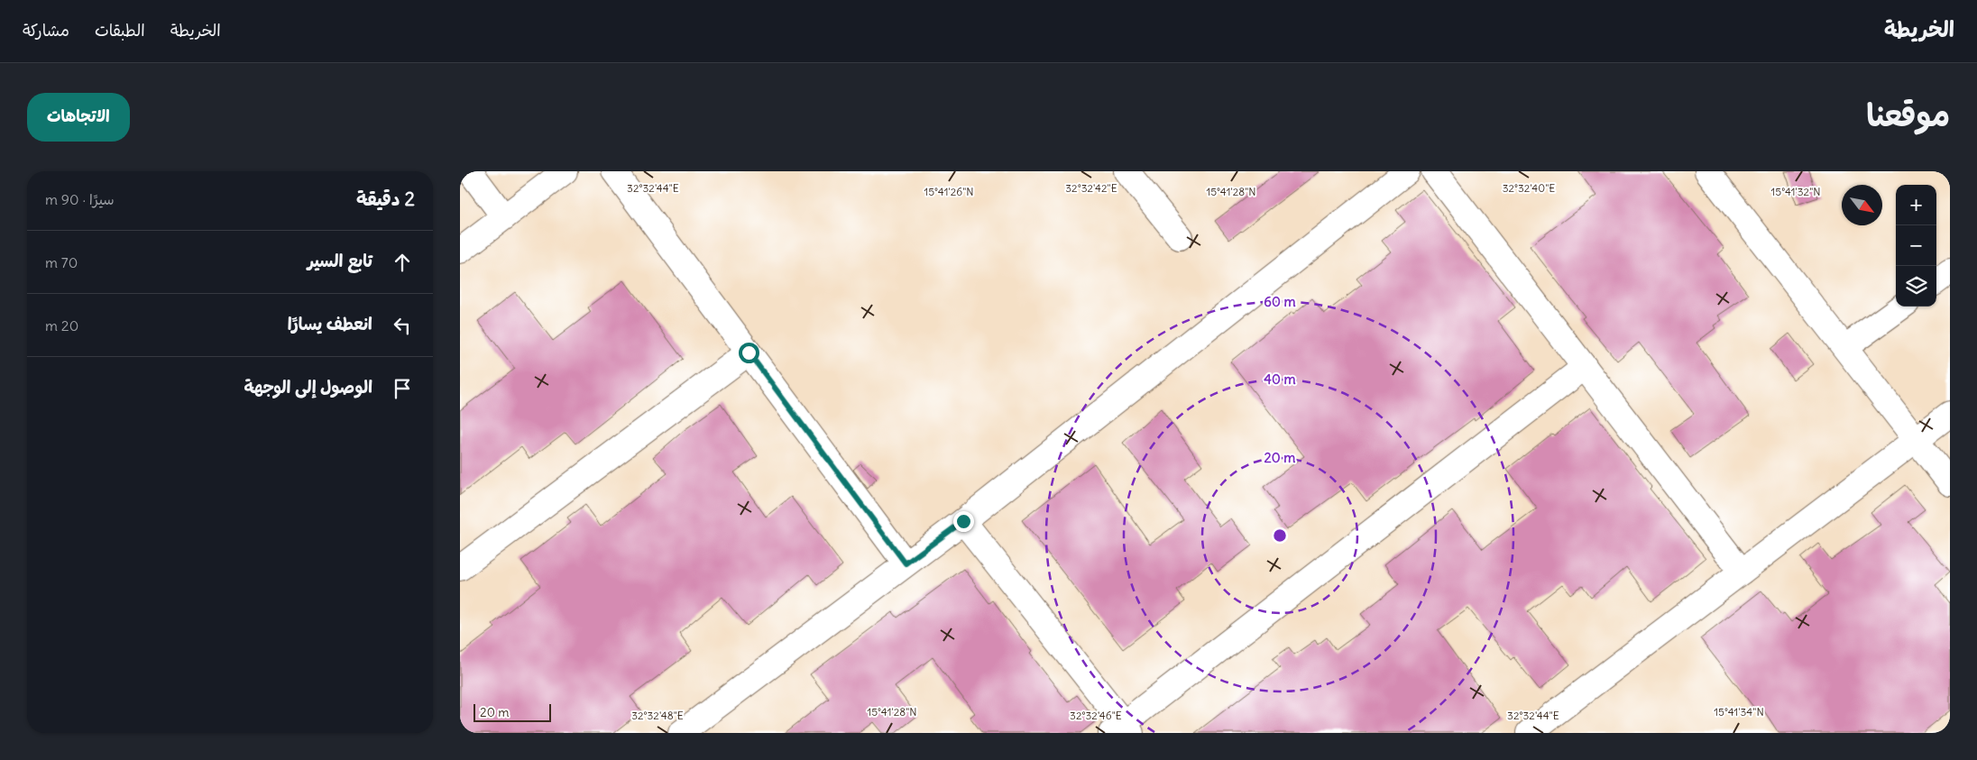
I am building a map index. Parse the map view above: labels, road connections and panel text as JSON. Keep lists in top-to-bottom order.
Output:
{
  "scale_bar": "20 m",
  "north": "bottom right",
  "page": {
    "header": "الخريطة",
    "nav": ["الخريطة", "الطبقات", "مشاركة"],
    "title": "موقعنا",
    "buttons": "الاتجاهات",
    "heading": ["2 دقيقة", "سيرًا · 90 m"],
    "map_buttons": ["+", "−"],
    "list": [
      ["تابع السير", "70 m"],
      ["انعطف يسارًا", "20 m"],
      "الوصول إلى الوجهة"
    ],
    "scale": "20 m"
  },
  "coordinates": [
    "32°32'44\"E",
    "32°32'42\"E",
    "32°32'40\"E",
    "15°41'26\"N",
    "15°41'28\"N",
    "15°41'32\"N",
    "15°41'34\"N",
    "32°32'48\"E",
    "32°32'46\"E"
  ],
  "rings": ["60 m", "40 m", "20 m"]
}
